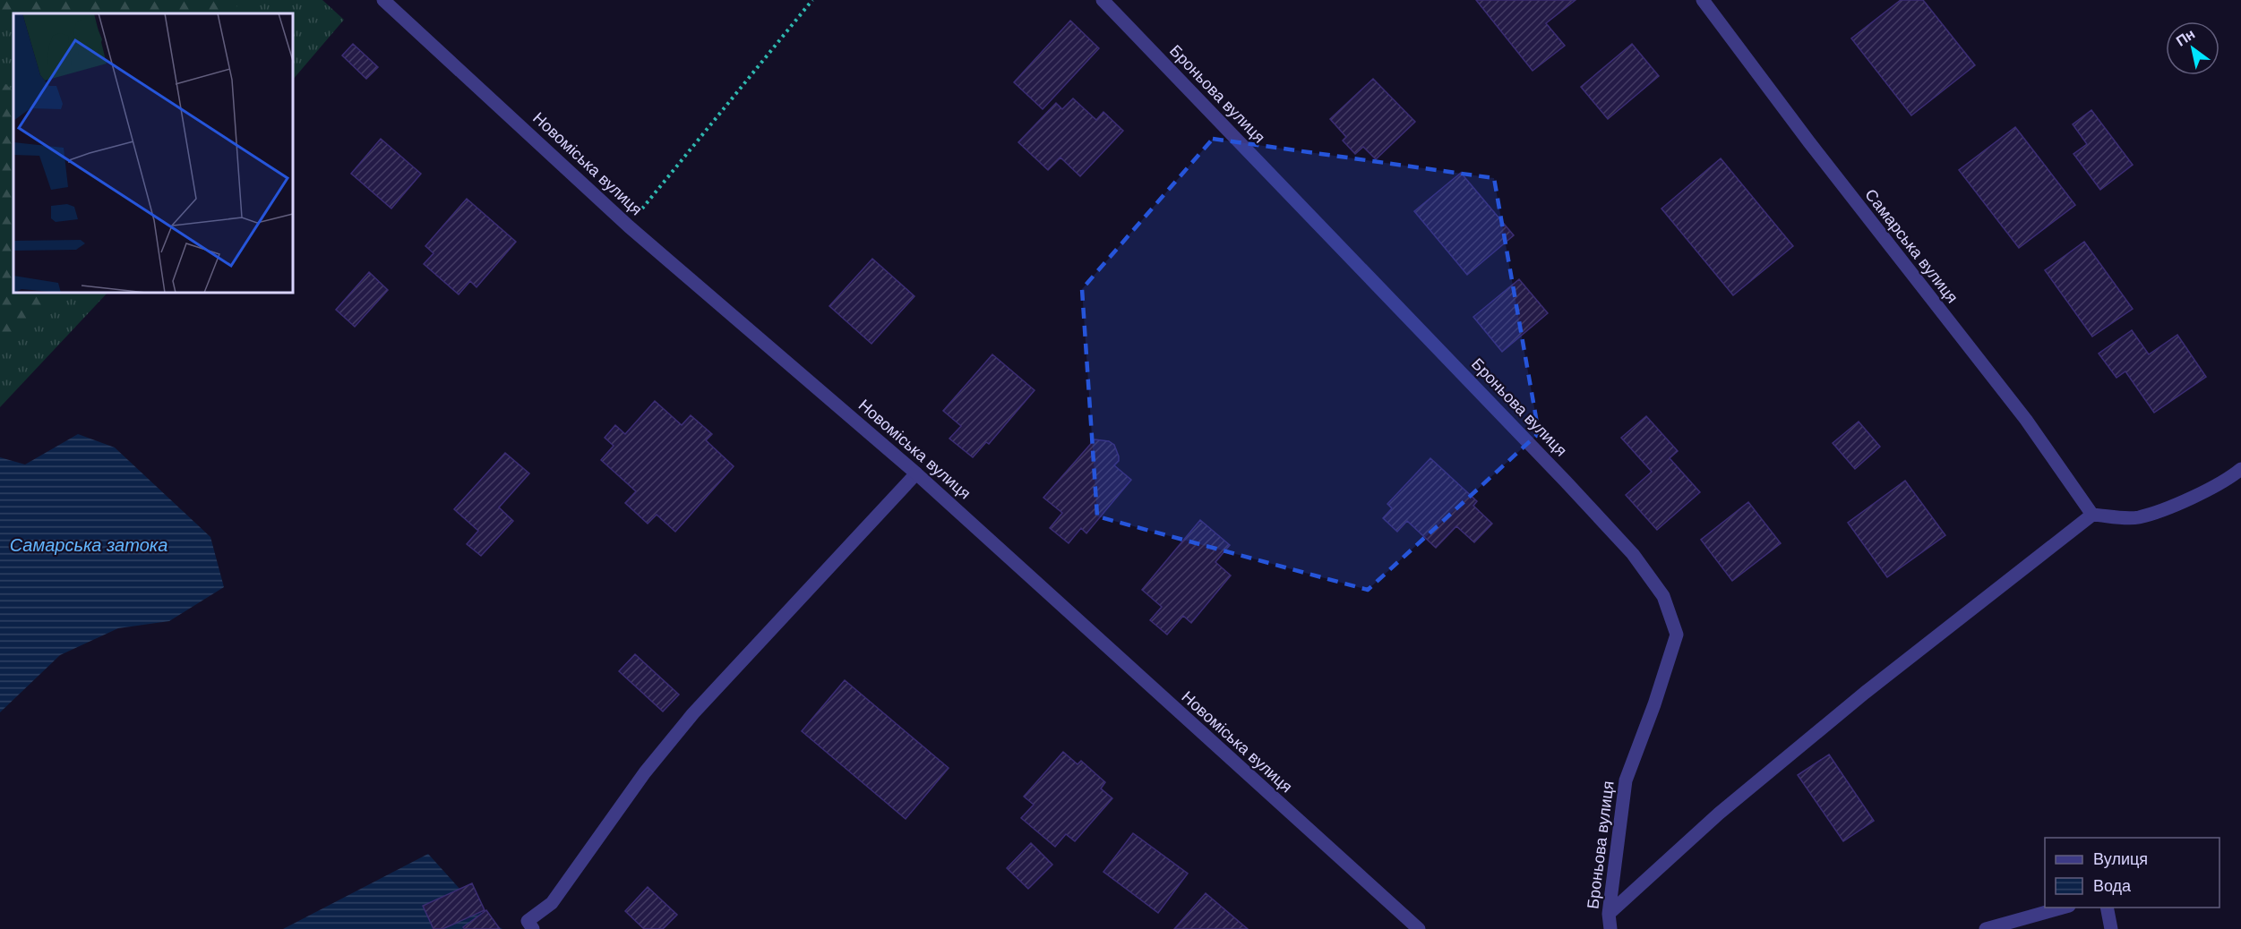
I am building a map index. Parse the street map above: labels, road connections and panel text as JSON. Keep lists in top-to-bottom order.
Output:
{
  "streets": {
    "street": ["Броньова вулиця", "Новоміська вулиця", "Самарська вулиця"]
  },
  "water": ["Самарська затока"],
  "legend": ["Вулиця", "Вода"],
  "north": "top left"
}
